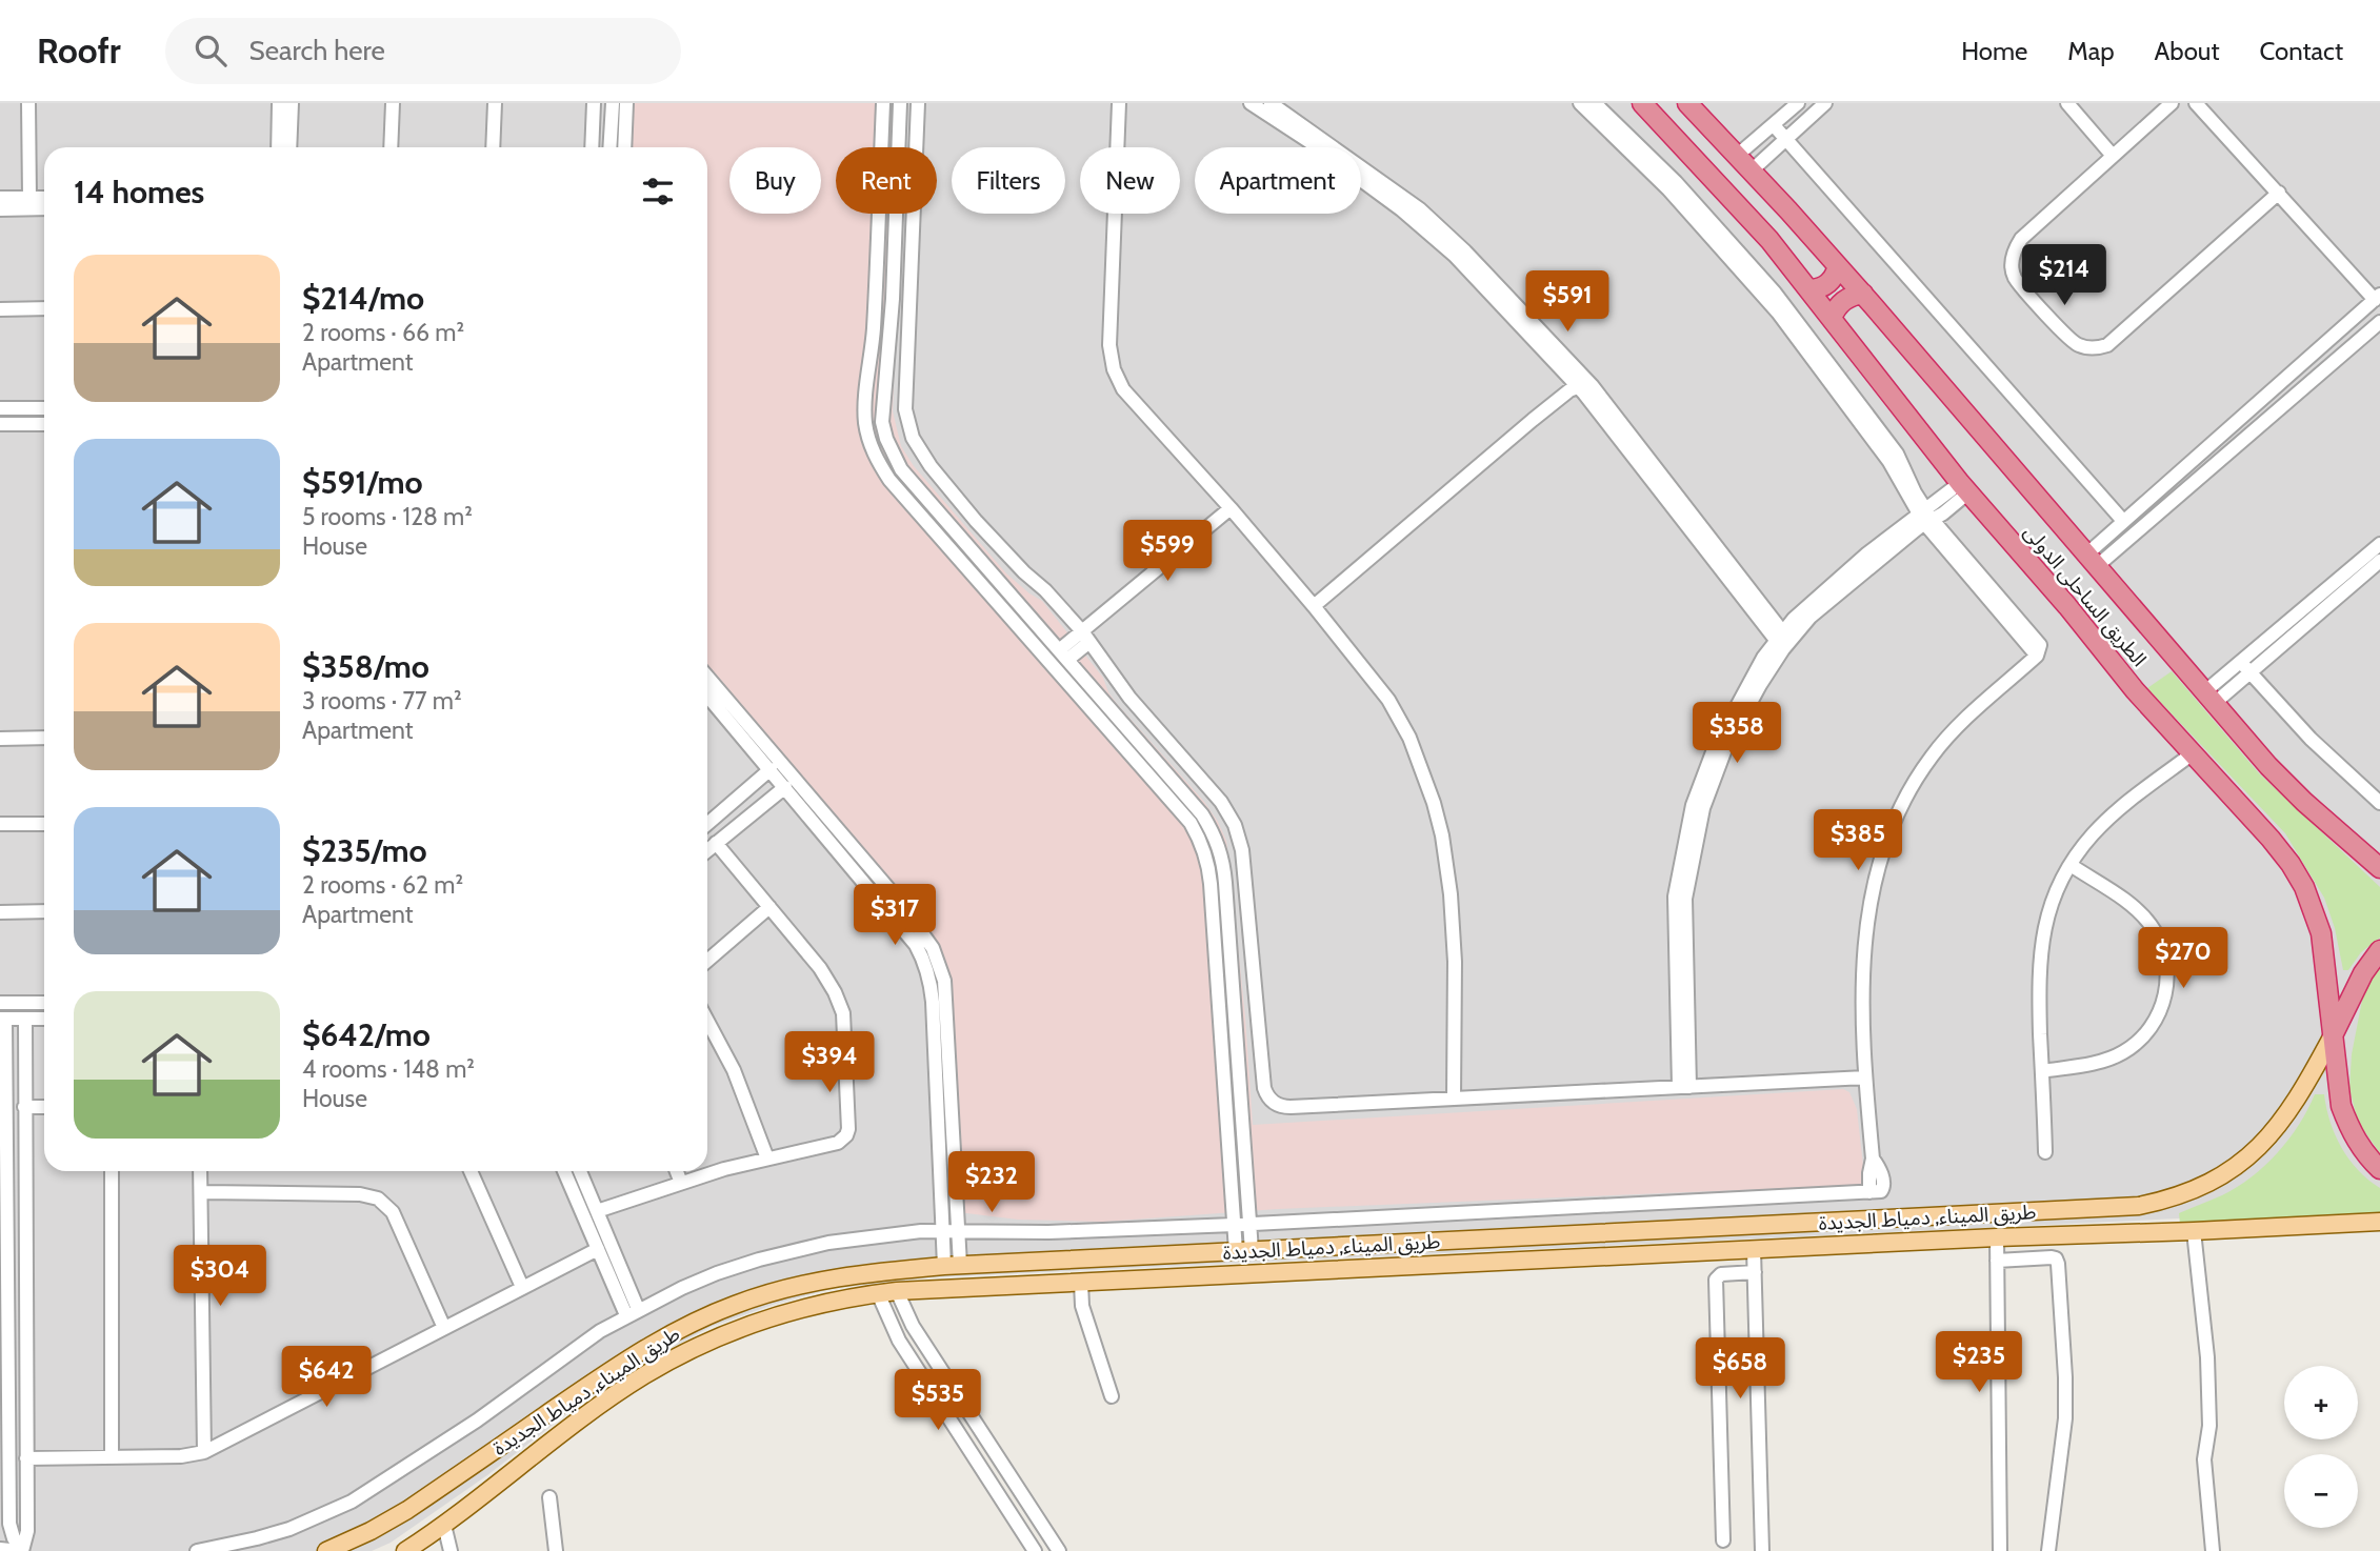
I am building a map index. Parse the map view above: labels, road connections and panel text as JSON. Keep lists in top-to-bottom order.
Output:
{
  "streets": {
    "highway": ["الطريق الساحلى الدولى"],
    "main road": ["طريق الميناء, دمياط الجديدة"]
  },
  "crossings": [
    ["الطريق الساحلى الدولى", "طريق الميناء, دمياط الجديدة"]
  ],
  "page": {
    "header": "Roofr",
    "search": "Search here",
    "nav": [
      "Home",
      "Map",
      "About",
      "Contact"
    ],
    "chip": [
      "Buy",
      "Rent",
      "Filters",
      "New",
      "Apartment"
    ],
    "heading": "14 homes",
    "list": [
      {
        "name": "$214/mo",
        "note": "2 rooms · 66 m² · Apartment"
      },
      {
        "name": "$591/mo",
        "note": "5 rooms · 128 m² · House"
      },
      {
        "name": "$358/mo",
        "note": "3 rooms · 77 m² · Apartment"
      },
      {
        "name": "$235/mo",
        "note": "2 rooms · 62 m² · Apartment"
      },
      {
        "name": "$642/mo",
        "note": "4 rooms · 148 m² · House"
      }
    ],
    "price": [
      "$214",
      "$591",
      "$599",
      "$358",
      "$385",
      "$317",
      "$270",
      "$394",
      "$232",
      "$304",
      "$235",
      "$658",
      "$642",
      "$535"
    ],
    "map_buttons": ["+", "−"]
  }
}
